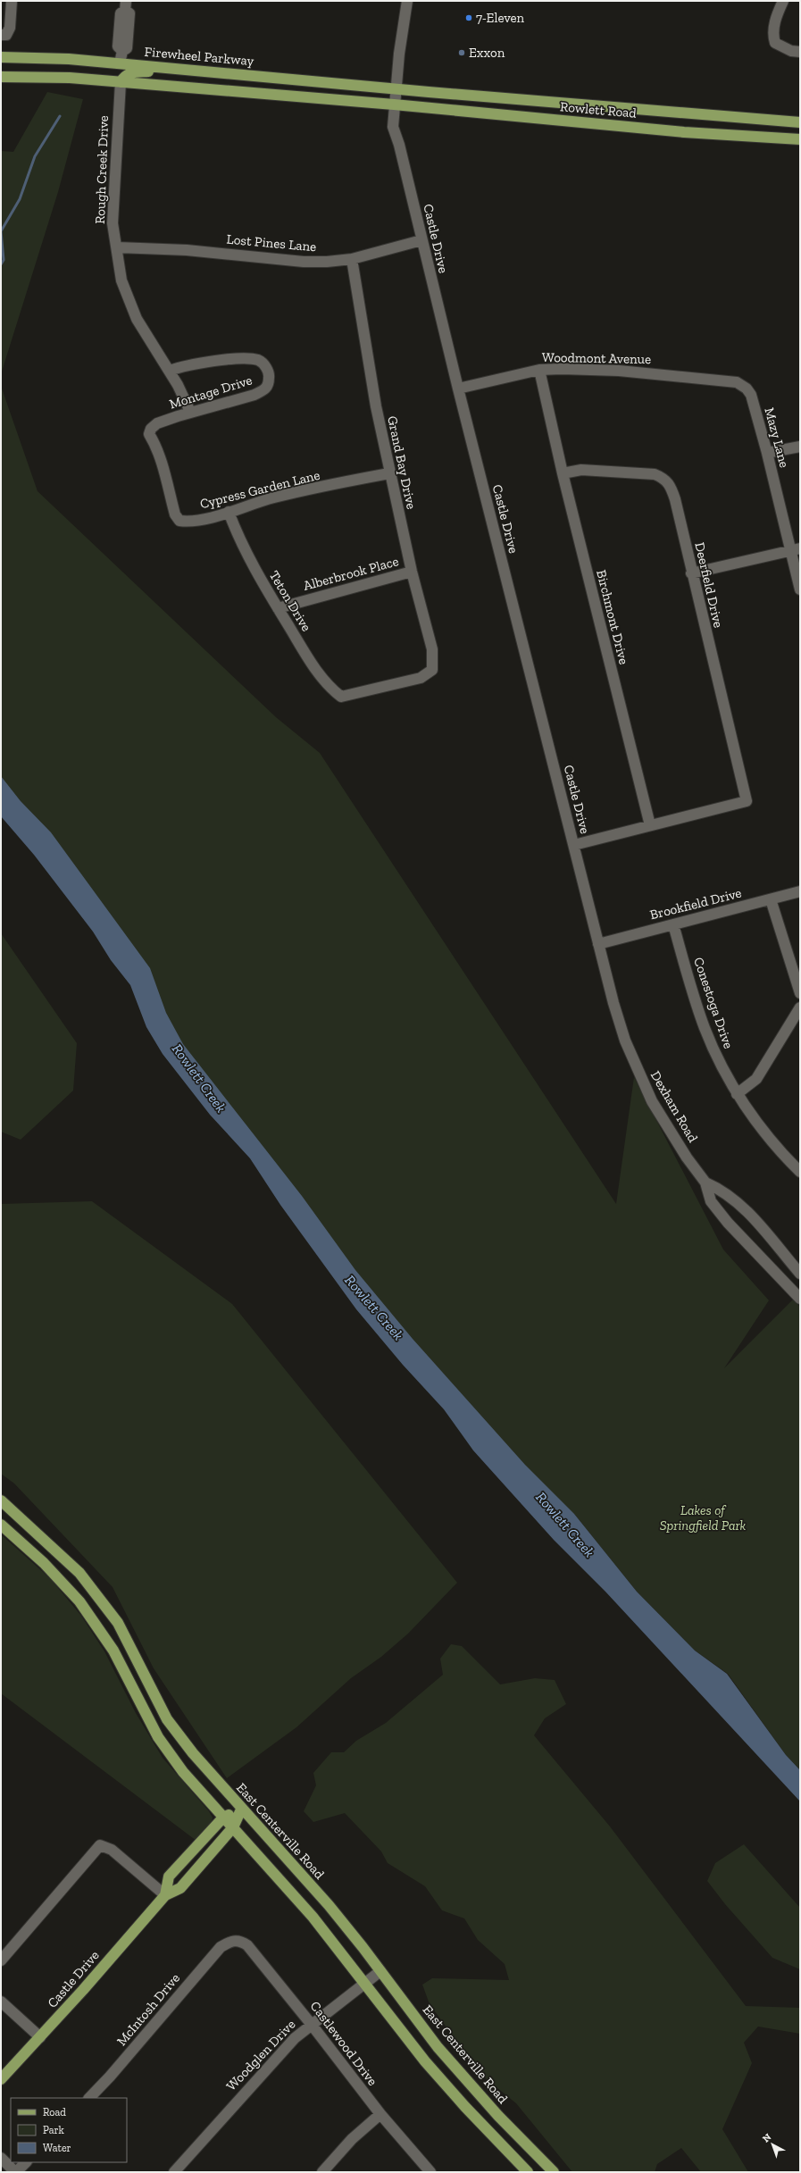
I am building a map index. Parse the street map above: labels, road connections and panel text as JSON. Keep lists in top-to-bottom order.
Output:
{
  "streets": {
    "main road": [
      "Firewheel Parkway",
      "Rowlett Road",
      "Castle Drive",
      "East Centerville Road"
    ],
    "street": [
      "Rough Creek Drive",
      "Lost Pines Lane",
      "Woodmont Avenue",
      "Montage Drive",
      "Mazy Lane",
      "Grand Bay Drive",
      "Cypress Garden Lane",
      "Alberbrook Place",
      "Deerfield Drive",
      "Teton Drive",
      "Birchmont Drive",
      "Brookfield Drive",
      "Conestoga Drive",
      "Dexham Road",
      "McIntosh Drive",
      "Castlewood Drive",
      "Woodglen Drive"
    ]
  },
  "crossings": [
    ["Firewheel Parkway", "Rowlett Road"],
    ["Firewheel Parkway", "Castle Drive"],
    ["Rowlett Road", "Castle Drive"],
    ["Rough Creek Drive", "Lost Pines Lane"],
    ["Rough Creek Drive", "Montage Drive"],
    ["Castle Drive", "Lost Pines Lane"],
    ["Castle Drive", "Woodmont Avenue"],
    ["Castle Drive", "Brookfield Drive"],
    ["Castle Drive", "Dexham Road"],
    ["Castle Drive", "East Centerville Road"],
    ["Lost Pines Lane", "Grand Bay Drive"],
    ["Woodmont Avenue", "Mazy Lane"],
    ["Woodmont Avenue", "Birchmont Drive"],
    ["Montage Drive", "Cypress Garden Lane"],
    ["Grand Bay Drive", "Cypress Garden Lane"],
    ["Grand Bay Drive", "Alberbrook Place"],
    ["Grand Bay Drive", "Teton Drive"],
    ["Cypress Garden Lane", "Teton Drive"],
    ["Alberbrook Place", "Teton Drive"],
    ["Deerfield Drive", "Birchmont Drive"],
    ["Brookfield Drive", "Conestoga Drive"],
    ["East Centerville Road", "Woodglen Drive"],
    ["McIntosh Drive", "Castlewood Drive"],
    ["Castlewood Drive", "Woodglen Drive"]
  ],
  "water": ["Rowlett Creek"],
  "parks": ["Lakes of Springfield Park"],
  "places": ["7-Eleven", "Exxon"],
  "legend": ["Road", "Park", "Water"],
  "north": "top left"
}
